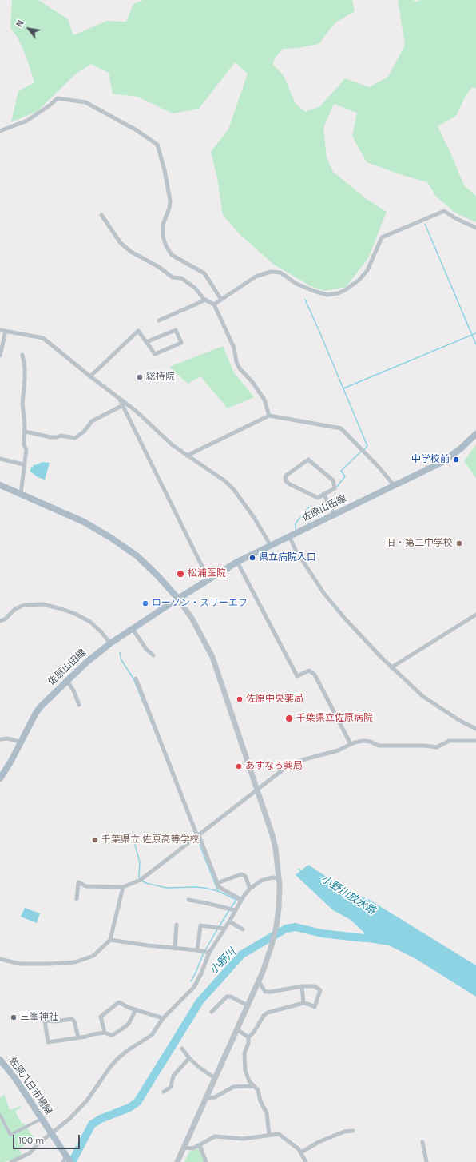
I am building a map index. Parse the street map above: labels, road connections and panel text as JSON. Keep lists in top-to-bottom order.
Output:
{
  "streets": {
    "main road": ["佐原山田線", "佐原八日市場線"]
  },
  "water": ["小野川放水路", "小野川"],
  "places": [
    "総持院",
    "中学校前",
    "旧・第二中学校",
    "県立病院入口",
    "松浦医院",
    "ローソン・スリーエフ",
    "佐原中央薬局",
    "千葉県立佐原病院",
    "あすなろ薬局",
    "千葉県立 佐原高等学校",
    "三峯神社"
  ],
  "scale_bar": "100 m",
  "north": "top left"
}
